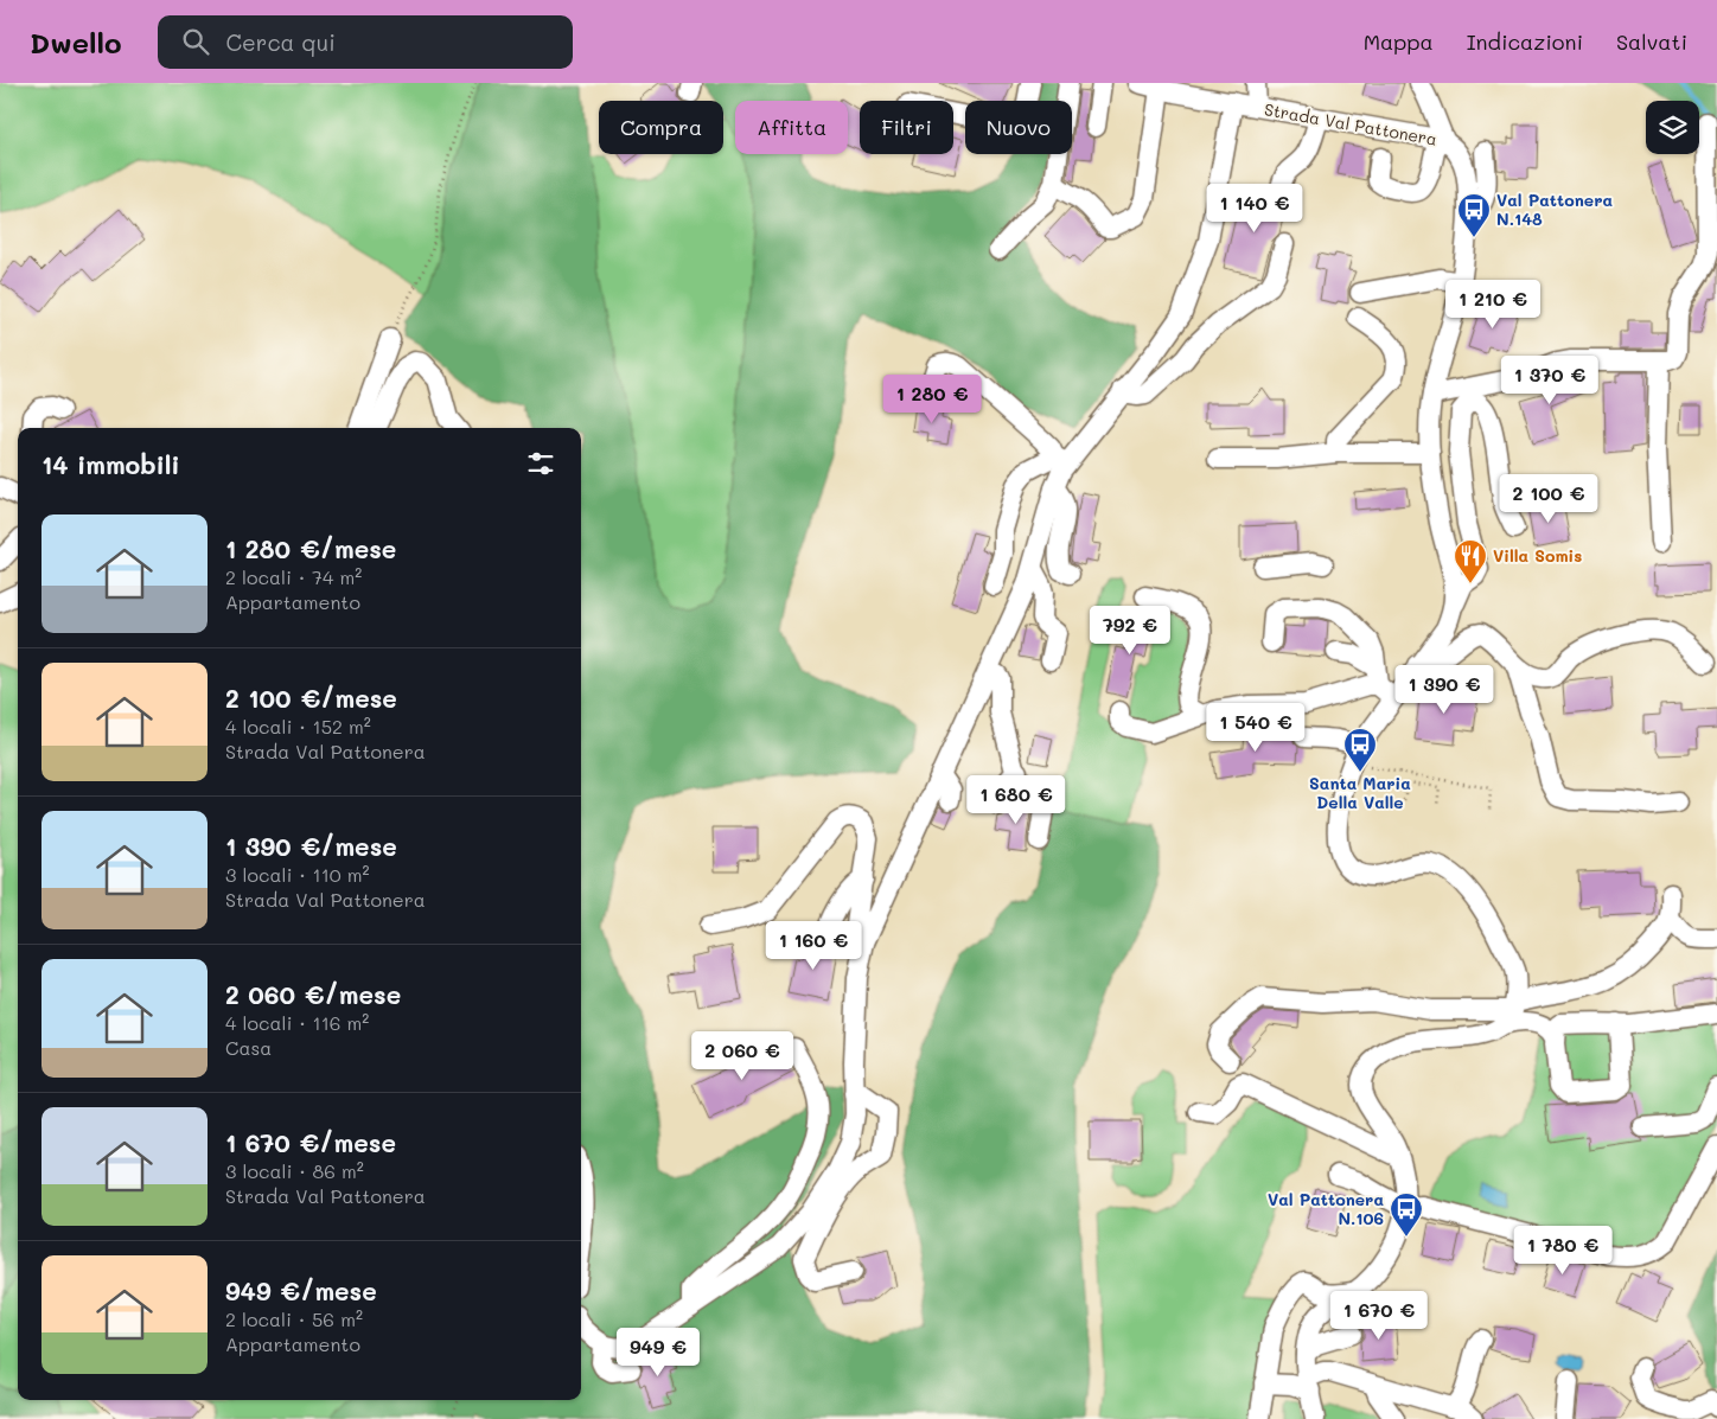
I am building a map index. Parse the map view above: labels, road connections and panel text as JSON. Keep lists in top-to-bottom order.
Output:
{
  "streets": {
    "street": ["Strada Val Pattonera"]
  },
  "places": {
    "bus stop": ["Val Pattonera N.148", "Santa Maria Della Valle", "Val Pattonera N.106"],
    "restaurant": ["Villa Somis"]
  },
  "page": {
    "header": "Dwello",
    "search": "Cerca qui",
    "nav": ["Mappa", "Indicazioni", "Salvati"],
    "chip": [
      "Compra",
      "Affitta",
      "Filtri",
      "Nuovo"
    ],
    "price": [
      "1 140 €",
      "1 210 €",
      "1 370 €",
      "1 280 €",
      "2 100 €",
      "792 €",
      "1 390 €",
      "1 540 €",
      "1 680 €",
      "1 160 €",
      "2 060 €",
      "1 780 €",
      "1 670 €",
      "949 €"
    ],
    "heading": "14 immobili",
    "list": [
      {
        "name": "1 280 €/mese",
        "note": "2 locali · 74 m² · Appartamento"
      },
      {
        "name": "2 100 €/mese",
        "note": "4 locali · 152 m² · Strada Val Pattonera"
      },
      {
        "name": "1 390 €/mese",
        "note": "3 locali · 110 m² · Strada Val Pattonera"
      },
      {
        "name": "2 060 €/mese",
        "note": "4 locali · 116 m² · Casa"
      },
      {
        "name": "1 670 €/mese",
        "note": "3 locali · 86 m² · Strada Val Pattonera"
      },
      {
        "name": "949 €/mese",
        "note": "2 locali · 56 m² · Appartamento"
      }
    ]
  }
}
